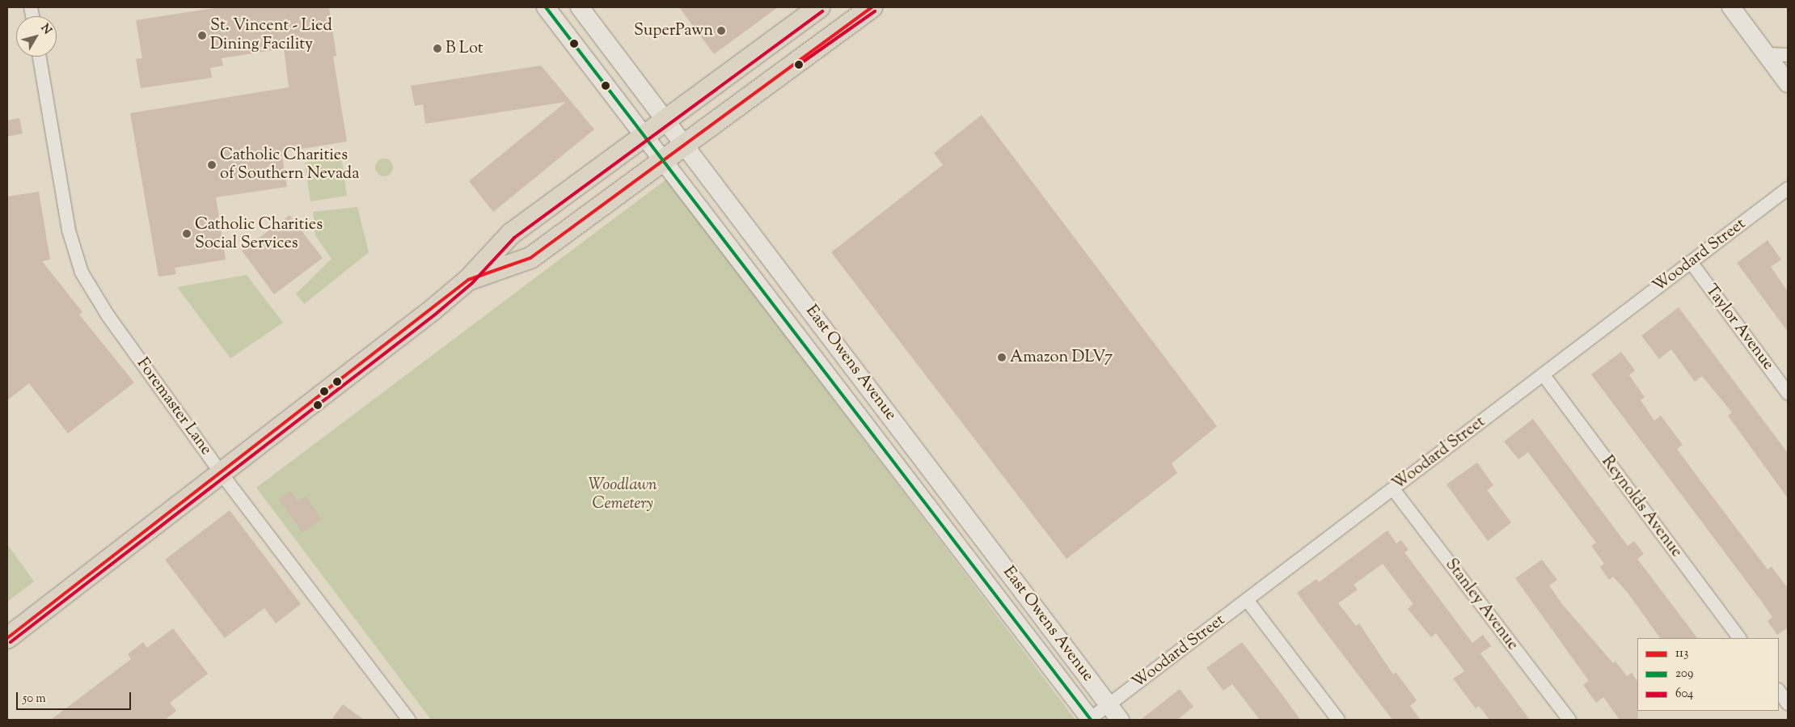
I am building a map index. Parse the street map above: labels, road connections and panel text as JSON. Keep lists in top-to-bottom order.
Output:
{
  "streets": {
    "main road": ["East Owens Avenue"],
    "street": [
      "Woodard Street",
      "Taylor Avenue",
      "Foremaster Lane",
      "Reynolds Avenue",
      "Stanley Avenue"
    ]
  },
  "crossings": [
    ["Woodard Street", "Taylor Avenue"],
    ["Woodard Street", "East Owens Avenue"],
    ["Woodard Street", "Reynolds Avenue"],
    ["Woodard Street", "Stanley Avenue"]
  ],
  "parks": ["Woodlawn Cemetery"],
  "places": [
    "SuperPawn",
    "St. Vincent - Lied Dining Facility",
    "B Lot",
    "Catholic Charities of Southern Nevada",
    "Catholic Charities Social Services",
    "Amazon DLV7"
  ],
  "lines": ["transit line 113", "transit line 209", "transit line 604"],
  "legend": ["113", "209", "604"],
  "scale_bar": "50 m",
  "north": "top right"
}
